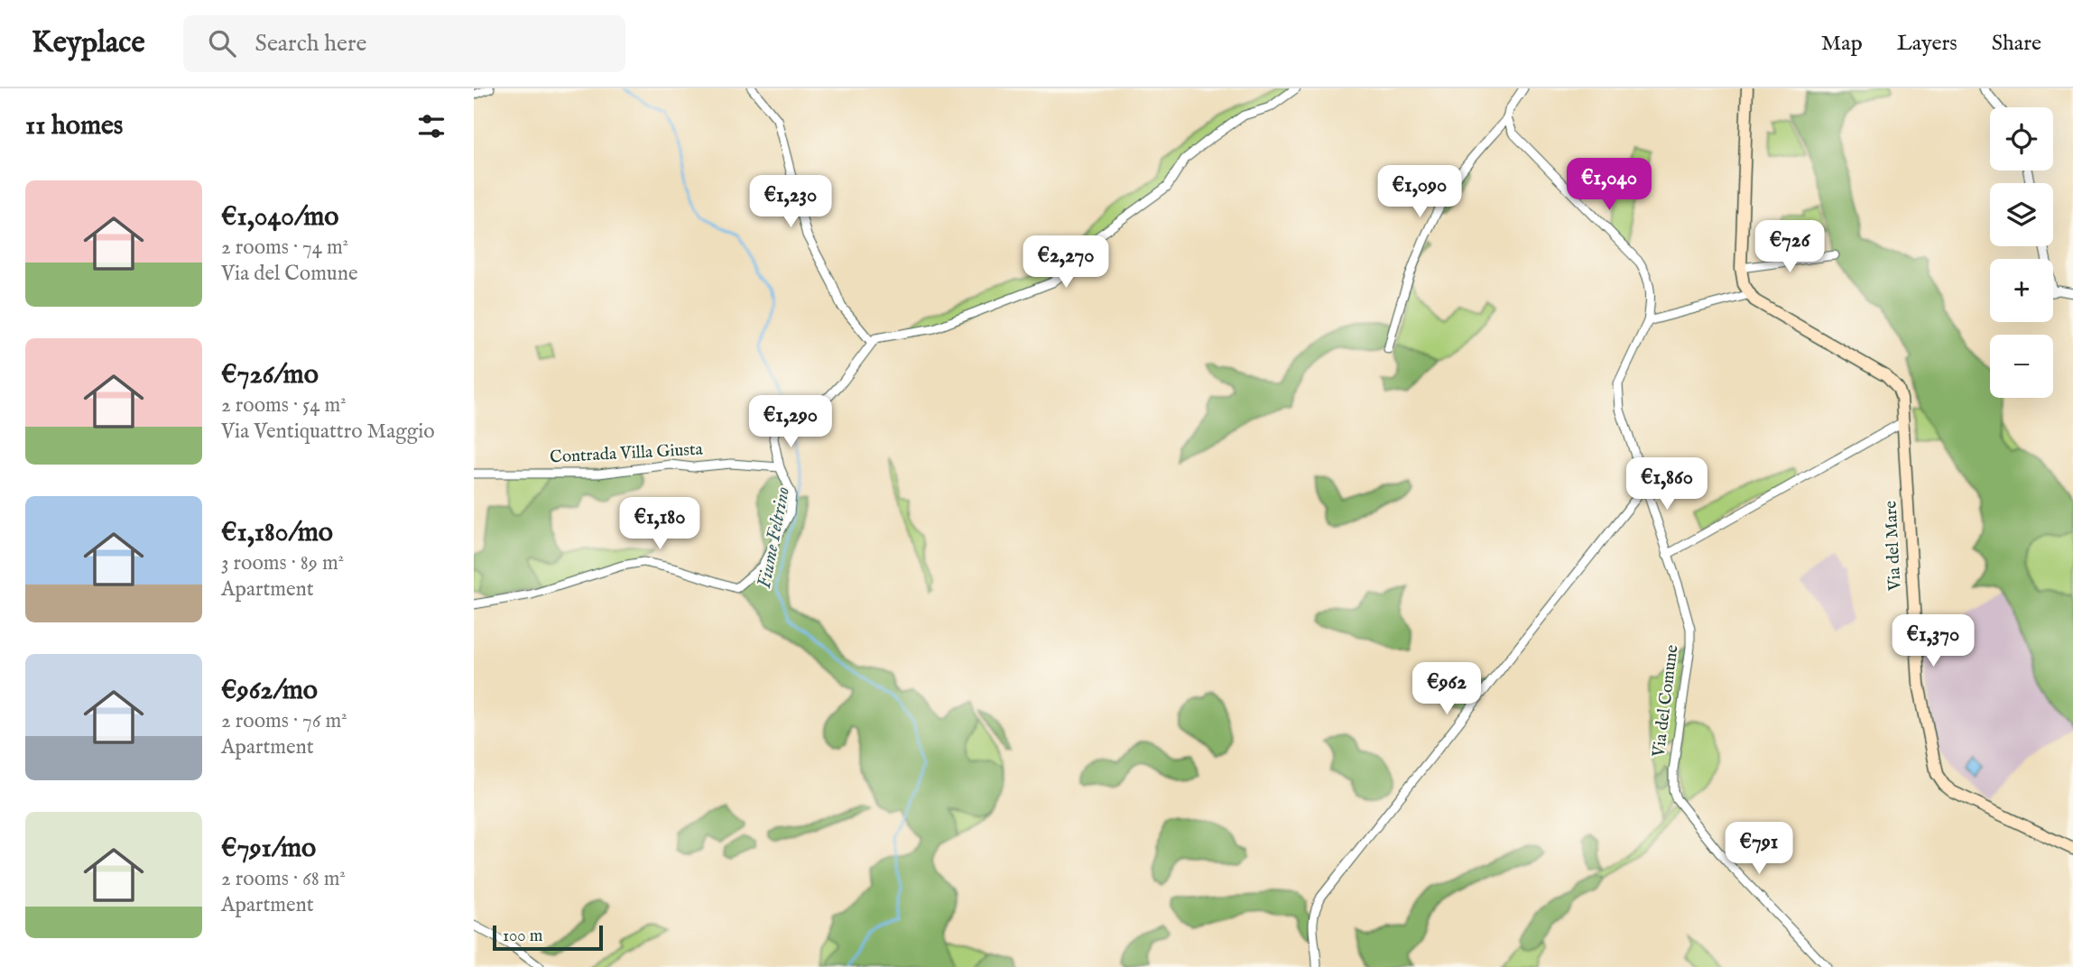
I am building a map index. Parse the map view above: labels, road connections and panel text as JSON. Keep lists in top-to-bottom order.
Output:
{
  "streets": {
    "street": ["Contrada Villa Giusta", "Via del Mare", "Via del Comune"]
  },
  "water": ["Fiume Feltrino"],
  "scale_bar": "100 m",
  "page": {
    "header": "Keyplace",
    "search": "Search here",
    "nav": ["Map", "Layers", "Share"],
    "heading": "11 homes",
    "map_buttons": ["+", "−"],
    "price": [
      "€1,040",
      "€1,090",
      "€1,230",
      "€726",
      "€2,270",
      "€1,290",
      "€1,860",
      "€1,180",
      "€1,370",
      "€962",
      "€791"
    ],
    "list": [
      {
        "name": "€1,040/mo",
        "note": "2 rooms · 74 m² · Via del Comune"
      },
      {
        "name": "€726/mo",
        "note": "2 rooms · 54 m² · Via Ventiquattro Maggio"
      },
      {
        "name": "€1,180/mo",
        "note": "3 rooms · 89 m² · Apartment"
      },
      {
        "name": "€962/mo",
        "note": "2 rooms · 76 m² · Apartment"
      },
      {
        "name": "€791/mo",
        "note": "2 rooms · 68 m² · Apartment"
      }
    ],
    "scale": "100 m"
  }
}
